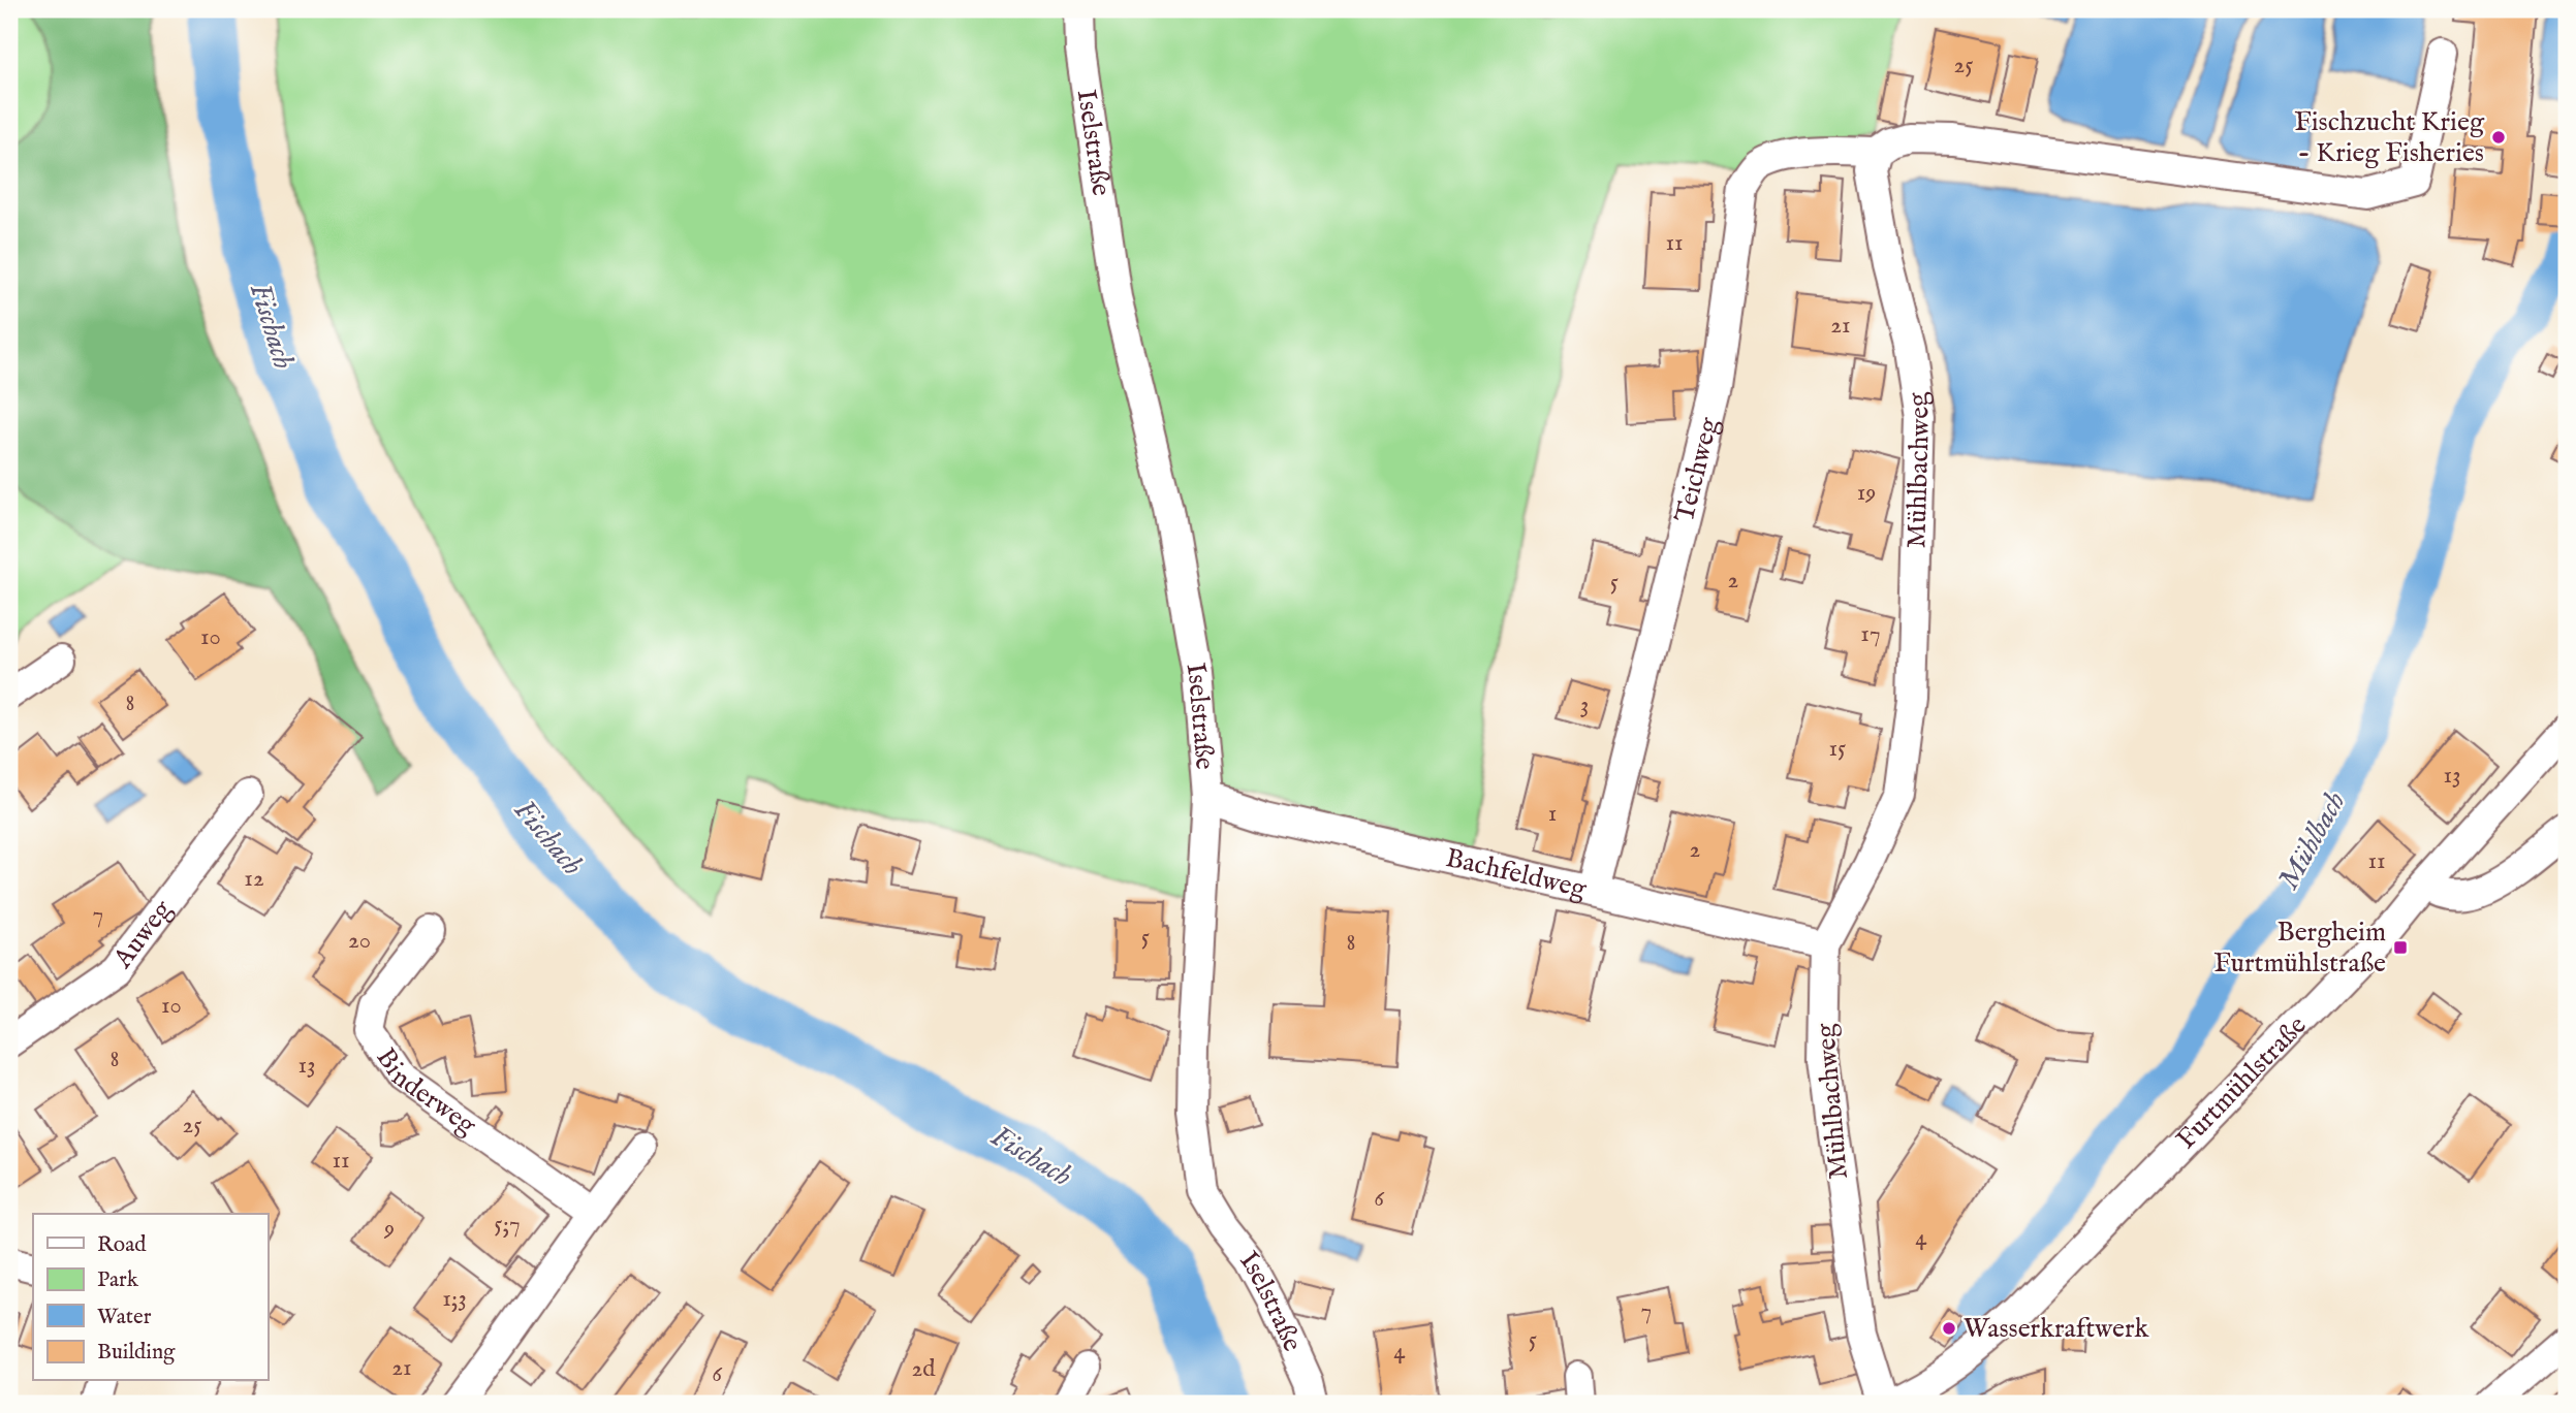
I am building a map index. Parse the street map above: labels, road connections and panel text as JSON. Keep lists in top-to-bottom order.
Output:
{
  "streets": {
    "street": [
      "Iselstraße",
      "Teichweg",
      "Mühlbachweg",
      "Bachfeldweg",
      "Auweg",
      "Furtmühlstraße",
      "Binderweg"
    ]
  },
  "crossings": [
    ["Iselstraße", "Bachfeldweg"],
    ["Teichweg", "Mühlbachweg"],
    ["Teichweg", "Bachfeldweg"],
    ["Mühlbachweg", "Bachfeldweg"],
    ["Mühlbachweg", "Furtmühlstraße"]
  ],
  "water": ["Fischach", "Mühlbach"],
  "places": {
    "other": ["Fischzucht Krieg - Krieg Fisheries", "Wasserkraftwerk"],
    "transit": ["Bergheim Furtmühlstraße"]
  },
  "house_numbers": [
    "25",
    "11",
    "21",
    "19",
    "2",
    "5",
    "17",
    "10",
    "8",
    "3",
    "15",
    "13",
    "1",
    "2",
    "11",
    "12",
    "7",
    "5",
    "20",
    "8",
    "10",
    "8",
    "13",
    "25",
    "11",
    "6",
    "5;7",
    "9",
    "4",
    "1;3",
    "7",
    "5",
    "4",
    "21",
    "2d",
    "6"
  ],
  "legend": [
    "Road",
    "Park",
    "Water",
    "Building"
  ]
}
